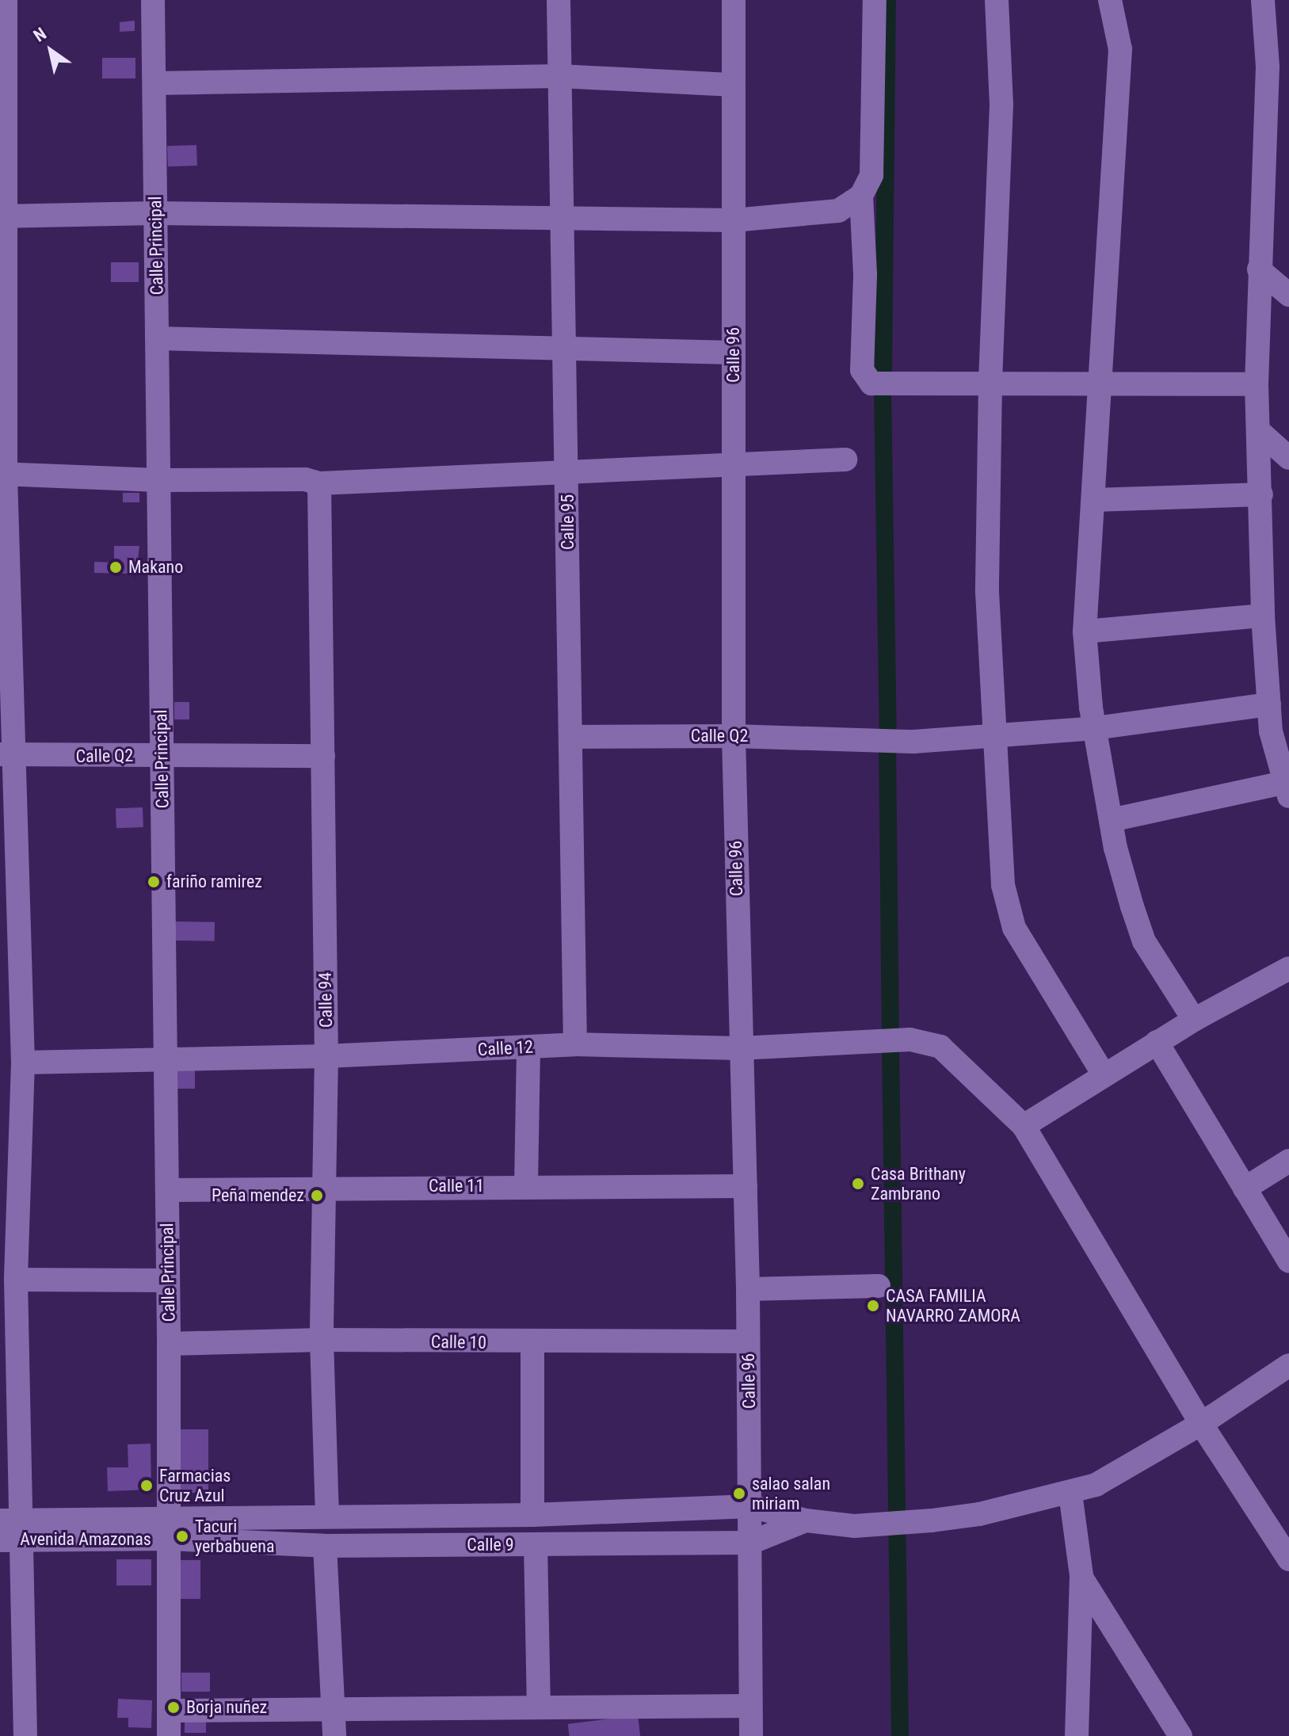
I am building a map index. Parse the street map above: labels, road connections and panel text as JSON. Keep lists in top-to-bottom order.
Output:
{
  "streets": {
    "street": [
      "Calle Principal",
      "Calle 96",
      "Calle 95",
      "Calle Q2",
      "Calle 94",
      "Calle 12",
      "Calle 11",
      "Calle 10",
      "Avenida Amazonas",
      "Calle 9"
    ]
  },
  "crossings": [
    ["Calle Principal", "Calle Q2"],
    ["Calle Principal", "Calle 12"],
    ["Calle Principal", "Calle 11"],
    ["Calle Principal", "Calle 10"],
    ["Calle Principal", "Avenida Amazonas"],
    ["Calle Principal", "Calle 9"],
    ["Calle 96", "Calle Q2"],
    ["Calle 96", "Calle 12"],
    ["Calle 96", "Calle 11"],
    ["Calle 96", "Calle 10"],
    ["Calle 96", "Calle 9"],
    ["Calle 95", "Calle Q2"],
    ["Calle 95", "Calle 12"],
    ["Calle Q2", "Calle 94"],
    ["Calle 94", "Calle 12"],
    ["Calle 94", "Calle 11"],
    ["Calle 94", "Calle 10"],
    ["Calle 94", "Calle 9"],
    ["Calle 12", "Calle 9"],
    ["Avenida Amazonas", "Calle 9"]
  ],
  "places": [
    "Makano",
    "fariño ramirez",
    "Casa Brithany Zambrano",
    "Peña mendez",
    "CASA FAMILIA NAVARRO ZAMORA",
    "Farmacias Cruz Azul",
    "salao salan miriam",
    "Tacuri yerbabuena",
    "Borja nuñez"
  ],
  "north": "top left"
}
